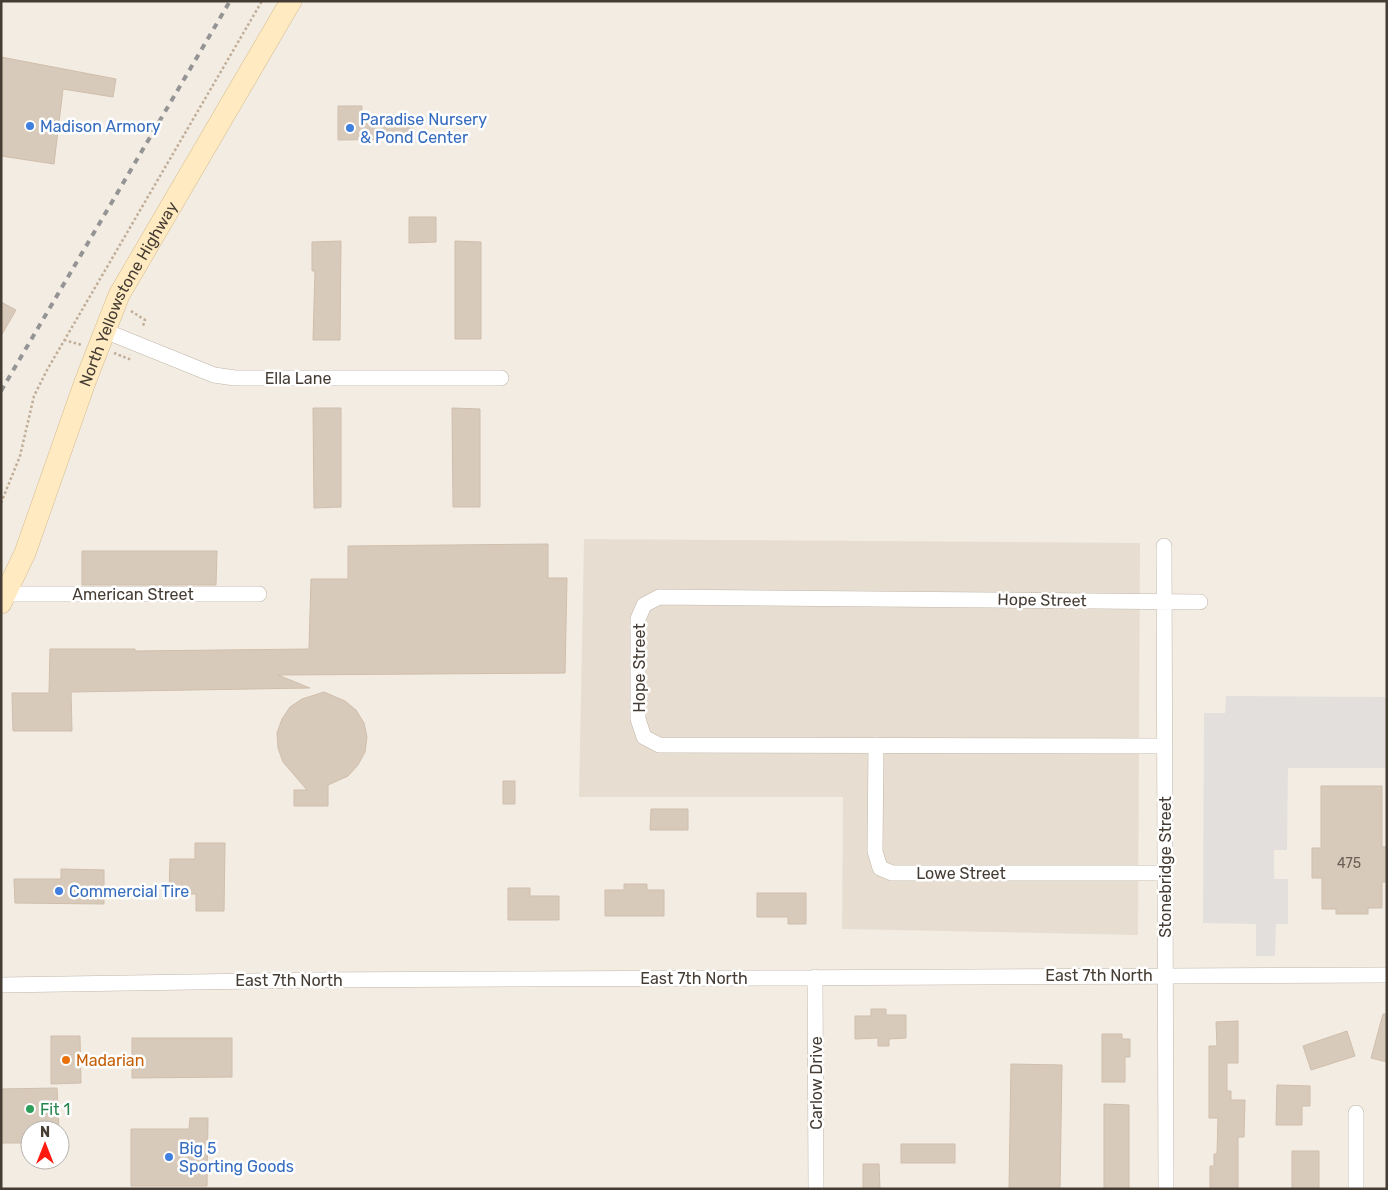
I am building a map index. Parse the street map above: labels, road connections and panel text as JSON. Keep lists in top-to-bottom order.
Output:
{
  "streets": {
    "main road": ["North Yellowstone Highway"],
    "street": [
      "Ella Lane",
      "American Street",
      "Hope Street",
      "Stonebridge Street",
      "Lowe Street",
      "East 7th North",
      "Carlow Drive"
    ]
  },
  "crossings": [
    ["North Yellowstone Highway", "Ella Lane"],
    ["North Yellowstone Highway", "American Street"],
    ["Hope Street", "Stonebridge Street"],
    ["Hope Street", "Lowe Street"],
    ["Stonebridge Street", "Lowe Street"],
    ["Stonebridge Street", "East 7th North"],
    ["East 7th North", "Carlow Drive"]
  ],
  "places": [
    "Madison Armory",
    "Paradise Nursery & Pond Center",
    "Commercial Tire",
    "Madarian",
    "Fit 1",
    "Big 5 Sporting Goods"
  ],
  "house_numbers": ["475"],
  "north": "top"
}
